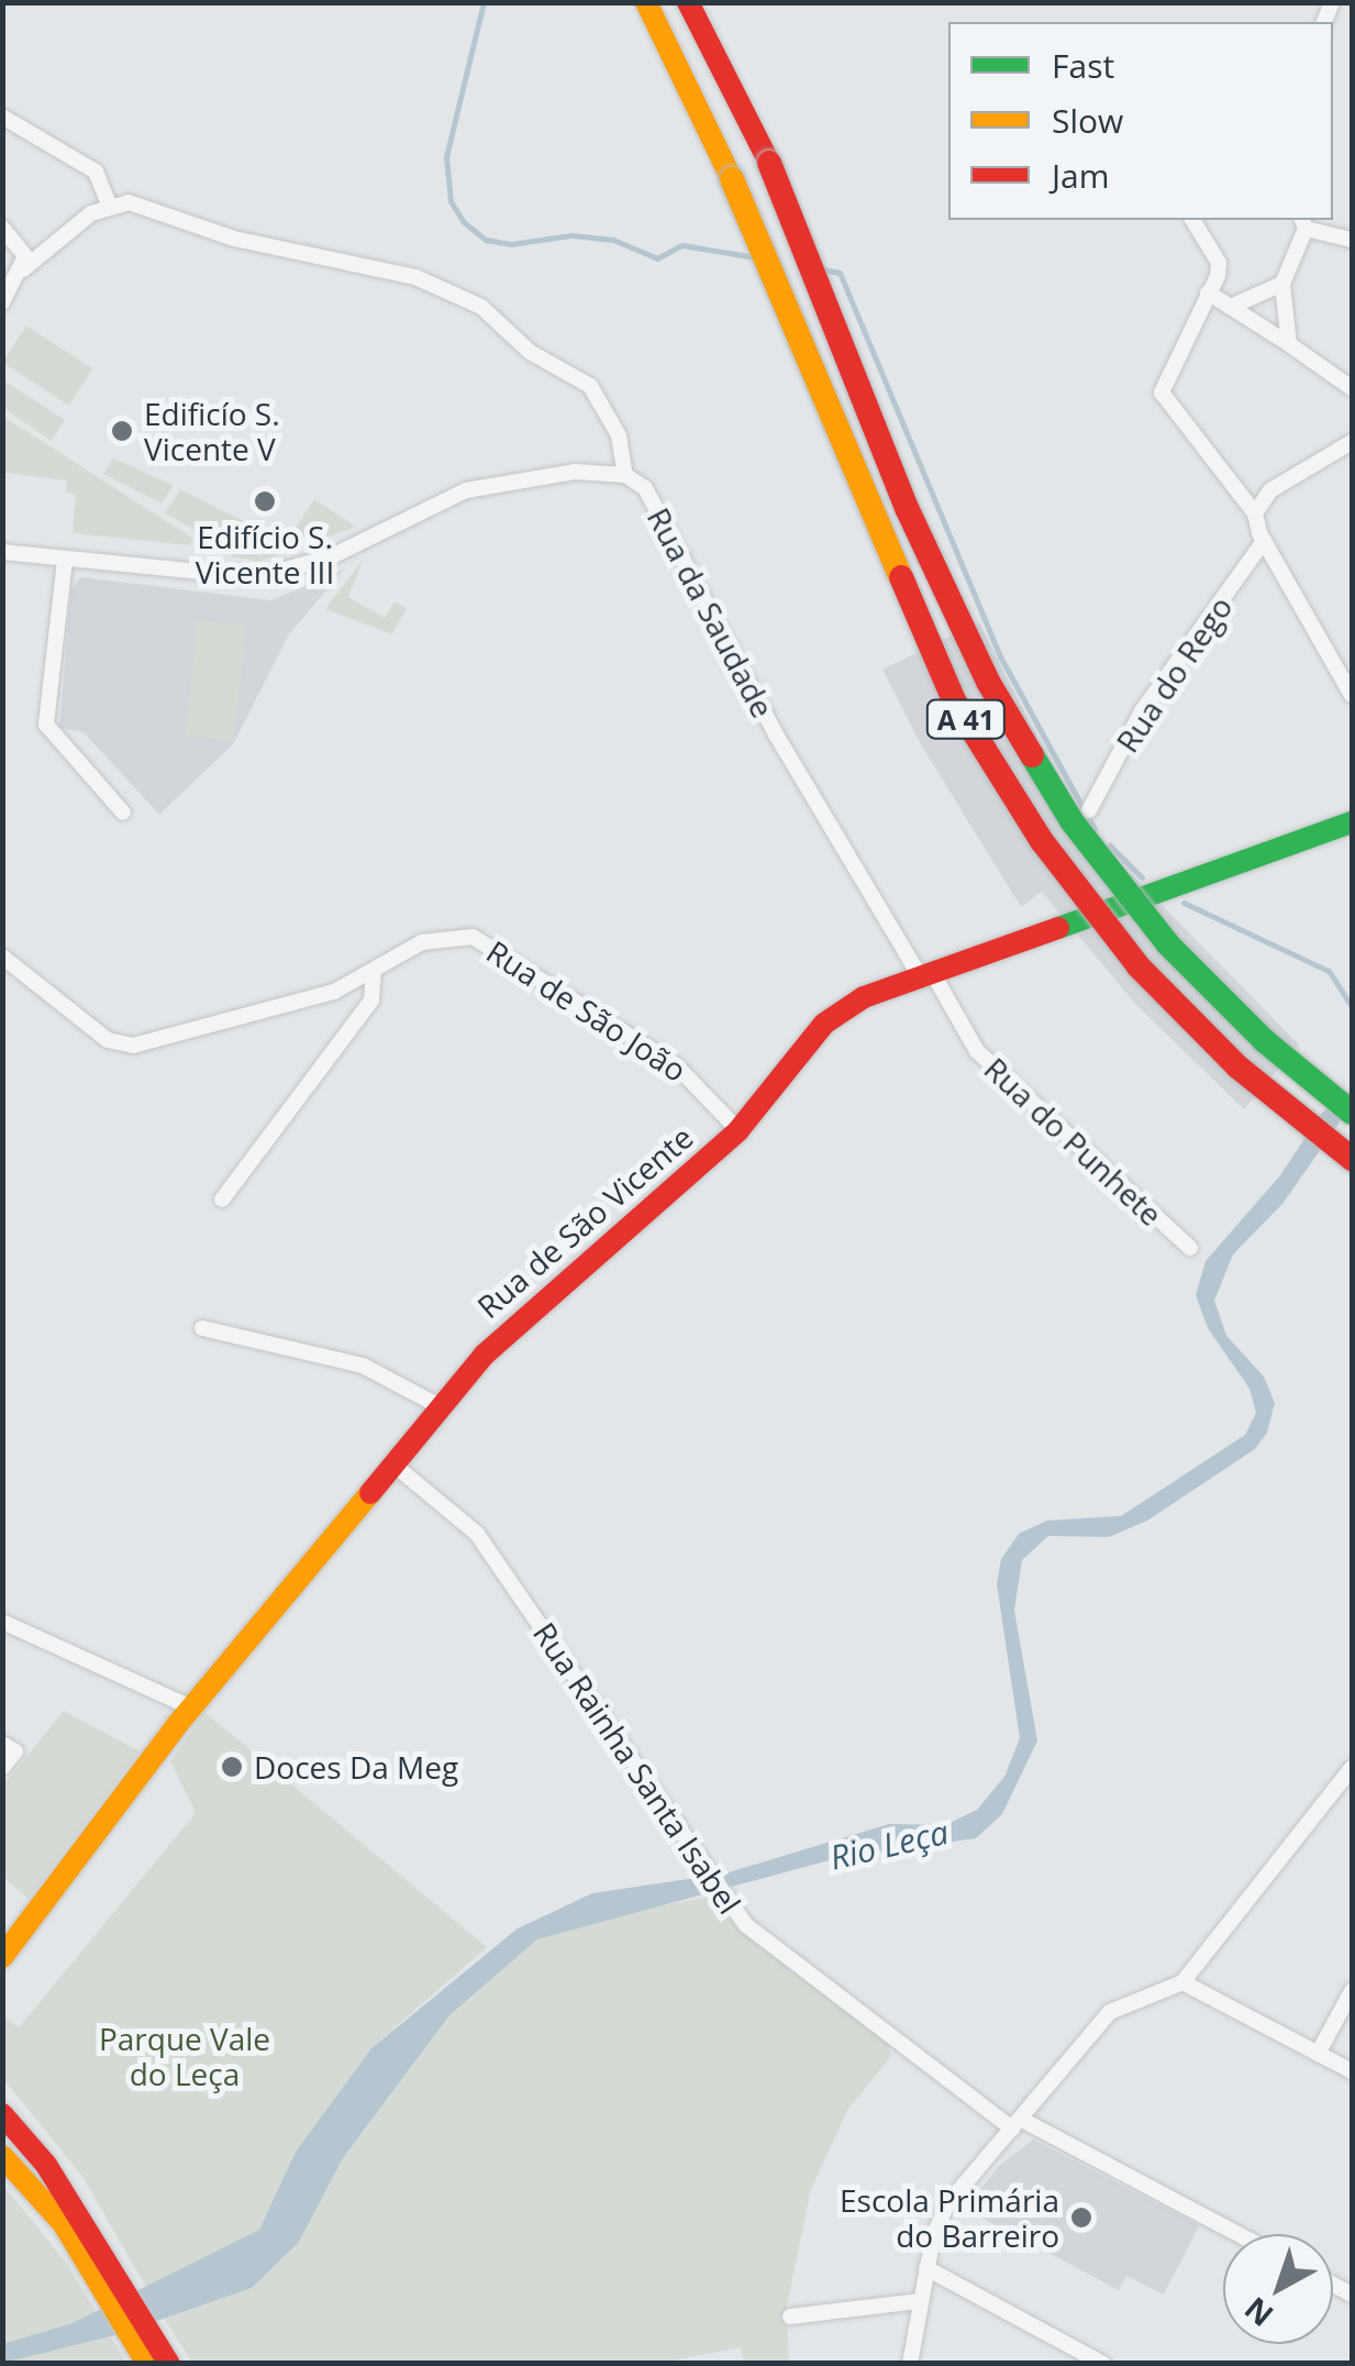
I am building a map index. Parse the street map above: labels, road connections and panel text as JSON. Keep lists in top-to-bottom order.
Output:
{
  "streets": {
    "main road": ["A 41", "Rua de São Vicente"],
    "street": [
      "Rua da Saudade",
      "Rua do Rego",
      "Rua de São João",
      "Rua do Punhete",
      "Rua Rainha Santa Isabel"
    ]
  },
  "crossings": [
    ["Rua da Saudade", "Rua do Punhete"],
    ["Rua da Saudade", "Rua de São Vicente"],
    ["Rua de São João", "Rua de São Vicente"],
    ["Rua do Punhete", "Rua de São Vicente"],
    ["Rua de São Vicente", "Rua Rainha Santa Isabel"]
  ],
  "water": ["Rio Leça"],
  "parks": ["Parque Vale do Leça"],
  "places": [
    "Edificío S. Vicente V",
    "Edifício S. Vicente III",
    "Doces Da Meg",
    "Escola Primária do Barreiro"
  ],
  "legend": ["Fast", "Slow", "Jam"],
  "north": "bottom left"
}
